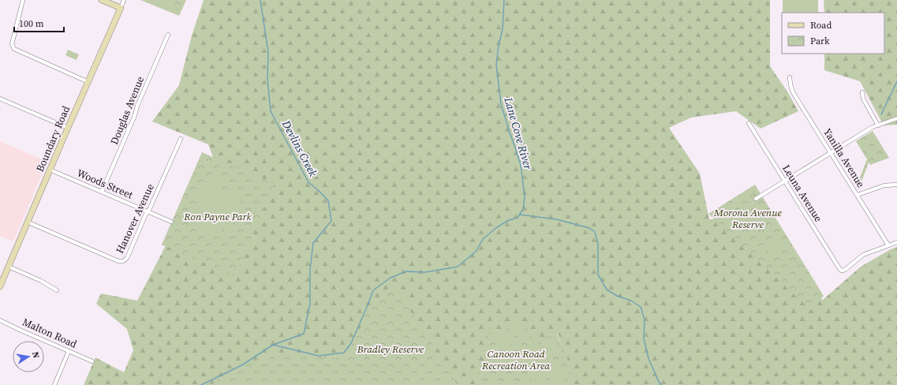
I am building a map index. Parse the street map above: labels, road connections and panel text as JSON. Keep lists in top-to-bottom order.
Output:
{
  "streets": {
    "street": [
      "Douglas Avenue",
      "Boundary Road",
      "Yanilla Avenue",
      "Woods Street",
      "Leuna Avenue",
      "Hanover Avenue",
      "Malton Road"
    ]
  },
  "crossings": [
    ["Douglas Avenue", "Woods Street"],
    ["Boundary Road", "Woods Street"],
    ["Boundary Road", "Hanover Avenue"],
    ["Yanilla Avenue", "Leuna Avenue"],
    ["Woods Street", "Hanover Avenue"]
  ],
  "water": ["Lane Cove River", "Devlins Creek"],
  "parks": [
    "Morona Avenue Reserve",
    "Ron Payne Park",
    "Bradley Reserve",
    "Canoon Road Recreation Area"
  ],
  "legend": ["Road", "Park"],
  "scale_bar": "100 m",
  "north": "right"
}
